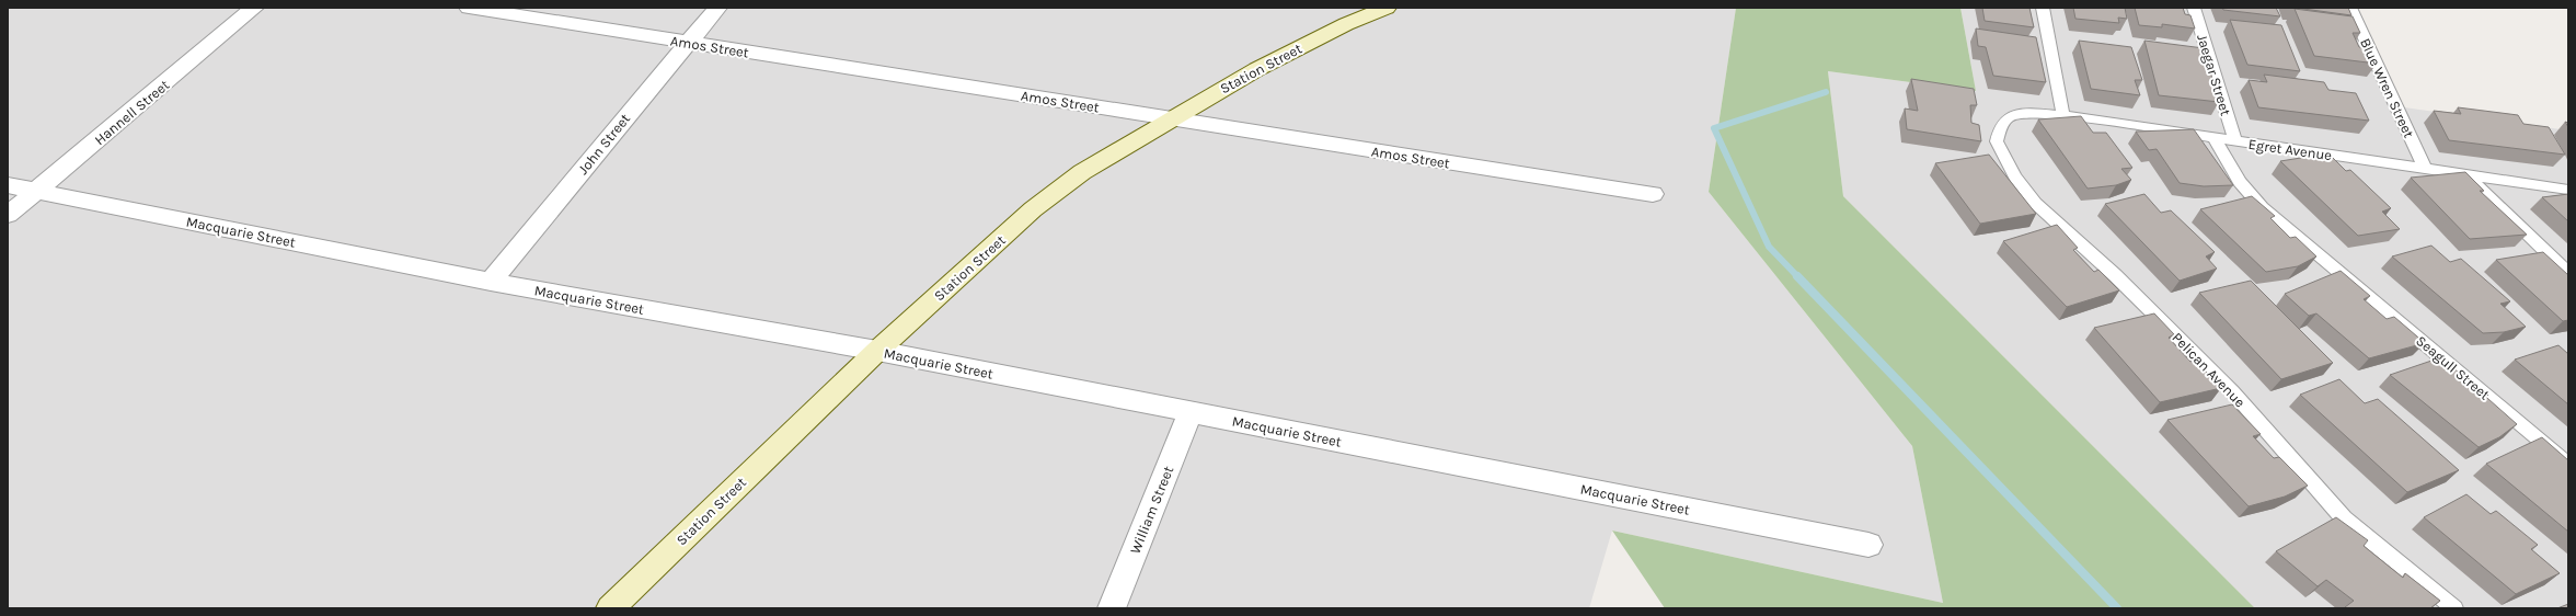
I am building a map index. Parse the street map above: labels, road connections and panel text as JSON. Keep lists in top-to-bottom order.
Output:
{
  "streets": {
    "street": [
      "Amos Street",
      "Station Street",
      "Hannell Street",
      "John Street",
      "Macquarie Street",
      "William Street"
    ],
    "lane": [
      "Jaegar Street",
      "Blue Wren Street",
      "Egret Avenue",
      "Seagull Street",
      "Pelican Avenue"
    ]
  },
  "crossings": [
    ["Amos Street", "Station Street"],
    ["Amos Street", "John Street"],
    ["Station Street", "Macquarie Street"],
    ["Jaegar Street", "Egret Avenue"],
    ["Blue Wren Street", "Egret Avenue"],
    ["Hannell Street", "Macquarie Street"],
    ["John Street", "Macquarie Street"],
    ["Egret Avenue", "Seagull Street"],
    ["Egret Avenue", "Pelican Avenue"],
    ["Macquarie Street", "William Street"]
  ]
}
